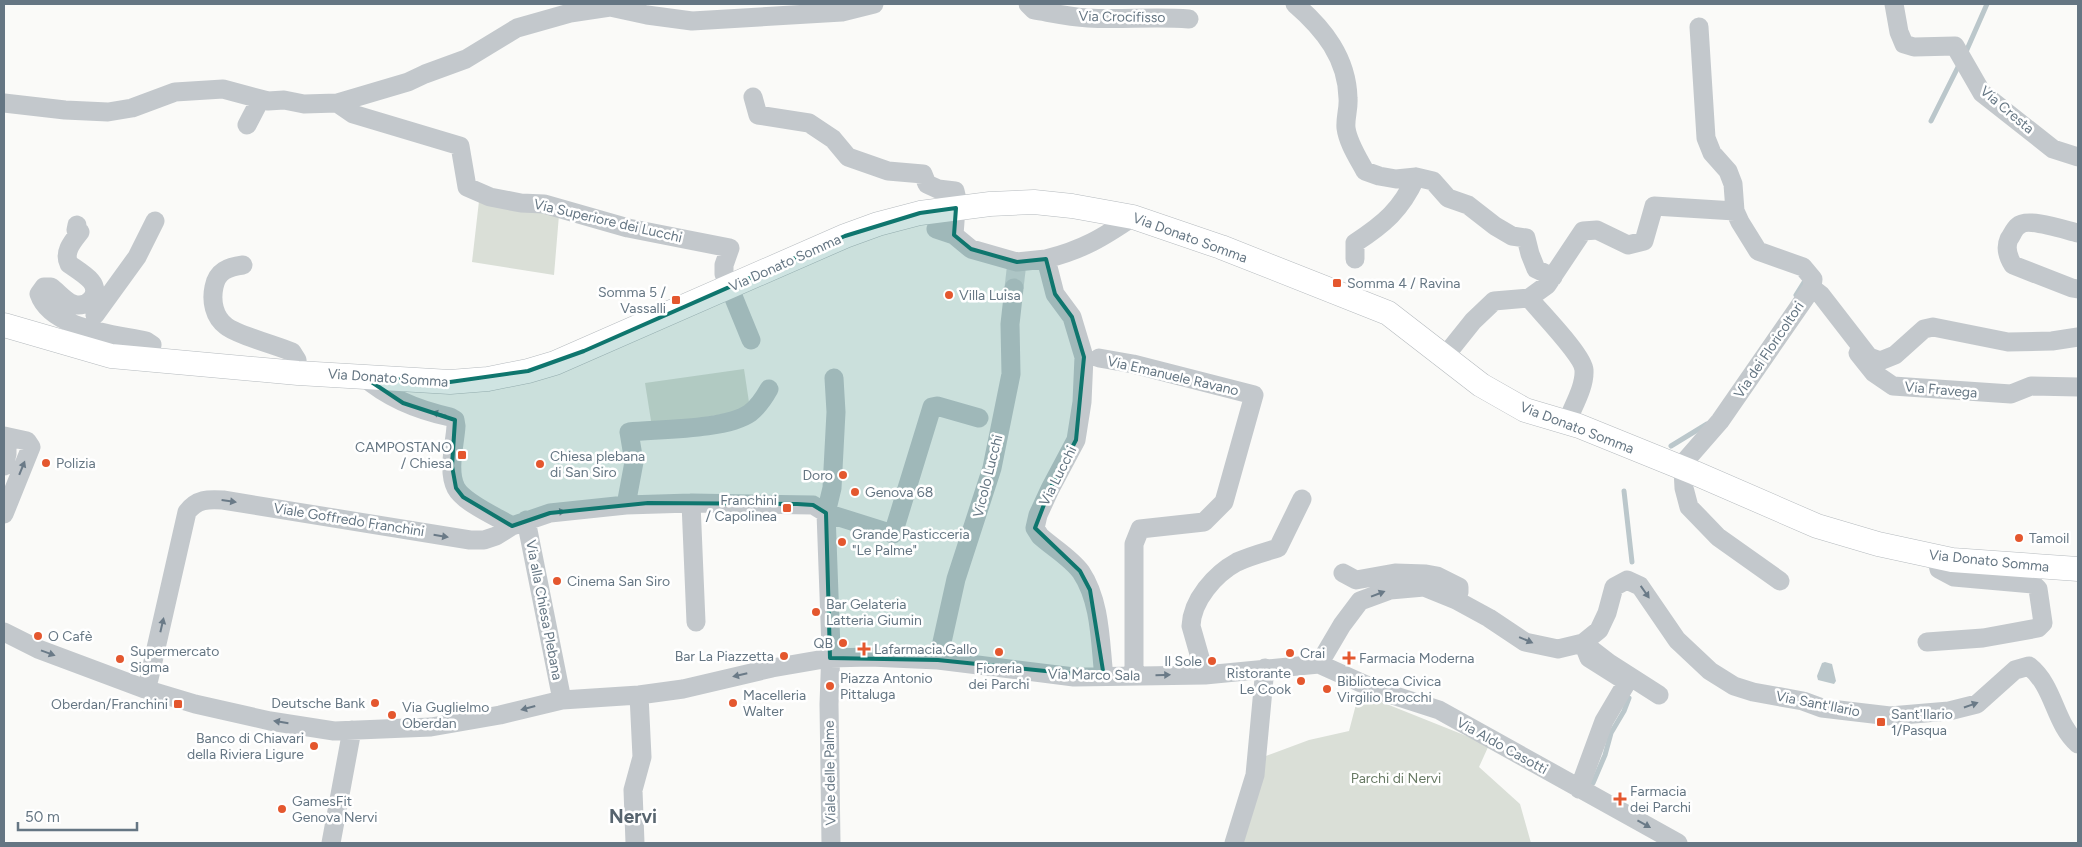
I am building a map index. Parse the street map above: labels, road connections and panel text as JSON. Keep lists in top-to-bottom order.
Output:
{
  "streets": {
    "main road": ["Via Donato Somma"],
    "street": [
      "Via Crocifisso",
      "Via Cresta",
      "Via Superiore dei Lucchi",
      "Via dei Floricoltori",
      "Via Emanuele Ravano",
      "Via Fravega",
      "Vicolo Lucchi",
      "Via Lucchi",
      "Viale Goffredo Franchini",
      "Via alla Chiesa Plebana",
      "Via Marco Sala",
      "Via Sant'Ilario",
      "Via Aldo Casotti",
      "Viale delle Palme"
    ]
  },
  "crossings": [
    ["Via Superiore dei Lucchi", "Via Donato Somma"],
    ["Via Donato Somma", "Via dei Floricoltori"],
    ["Via dei Floricoltori", "Via Fravega"],
    ["Via Emanuele Ravano", "Via Marco Sala"],
    ["Vicolo Lucchi", "Via Marco Sala"],
    ["Via Lucchi", "Via Marco Sala"],
    ["Viale Goffredo Franchini", "Via alla Chiesa Plebana"],
    ["Via Marco Sala", "Via Aldo Casotti"],
    ["Via Marco Sala", "Viale delle Palme"]
  ],
  "one_way": ["Viale Goffredo Franchini"],
  "districts": ["Nervi"],
  "parks": ["Parchi di Nervi"],
  "places": {
    "transit": [
      "Somma 4 / Ravina",
      "Somma 5 / Vassalli",
      "CAMPOSTANO / Chiesa",
      "Franchini / Capolinea",
      "Oberdan/Franchini",
      "Sant'Ilario 1/Pasqua"
    ],
    "other": [
      "Villa Luisa",
      "Polizia",
      "Chiesa plebana di San Siro",
      "Doro",
      "Genova 68",
      "Tamoil",
      "Grande Pasticceria \"Le Palme\"",
      "Cinema San Siro",
      "Bar Gelateria Latteria Giumin",
      "O Cafè",
      "QB",
      "Fioreria dei Parchi",
      "Crai",
      "Bar La Piazzetta",
      "Supermercato Sigma",
      "Il Sole",
      "Ristorante Le Cook",
      "Piazza Antonio Pittaluga",
      "Biblioteca Civica Virgilio Brocchi",
      "Deutsche Bank",
      "Macelleria Walter",
      "Via Guglielmo Oberdan",
      "Banco di Chiavari della Riviera Ligure",
      "GamesFit Genova Nervi"
    ],
    "health": ["Lafarmacia.Gallo", "Farmacia Moderna", "Farmacia dei Parchi"]
  },
  "scale_bar": "50 m"
}
